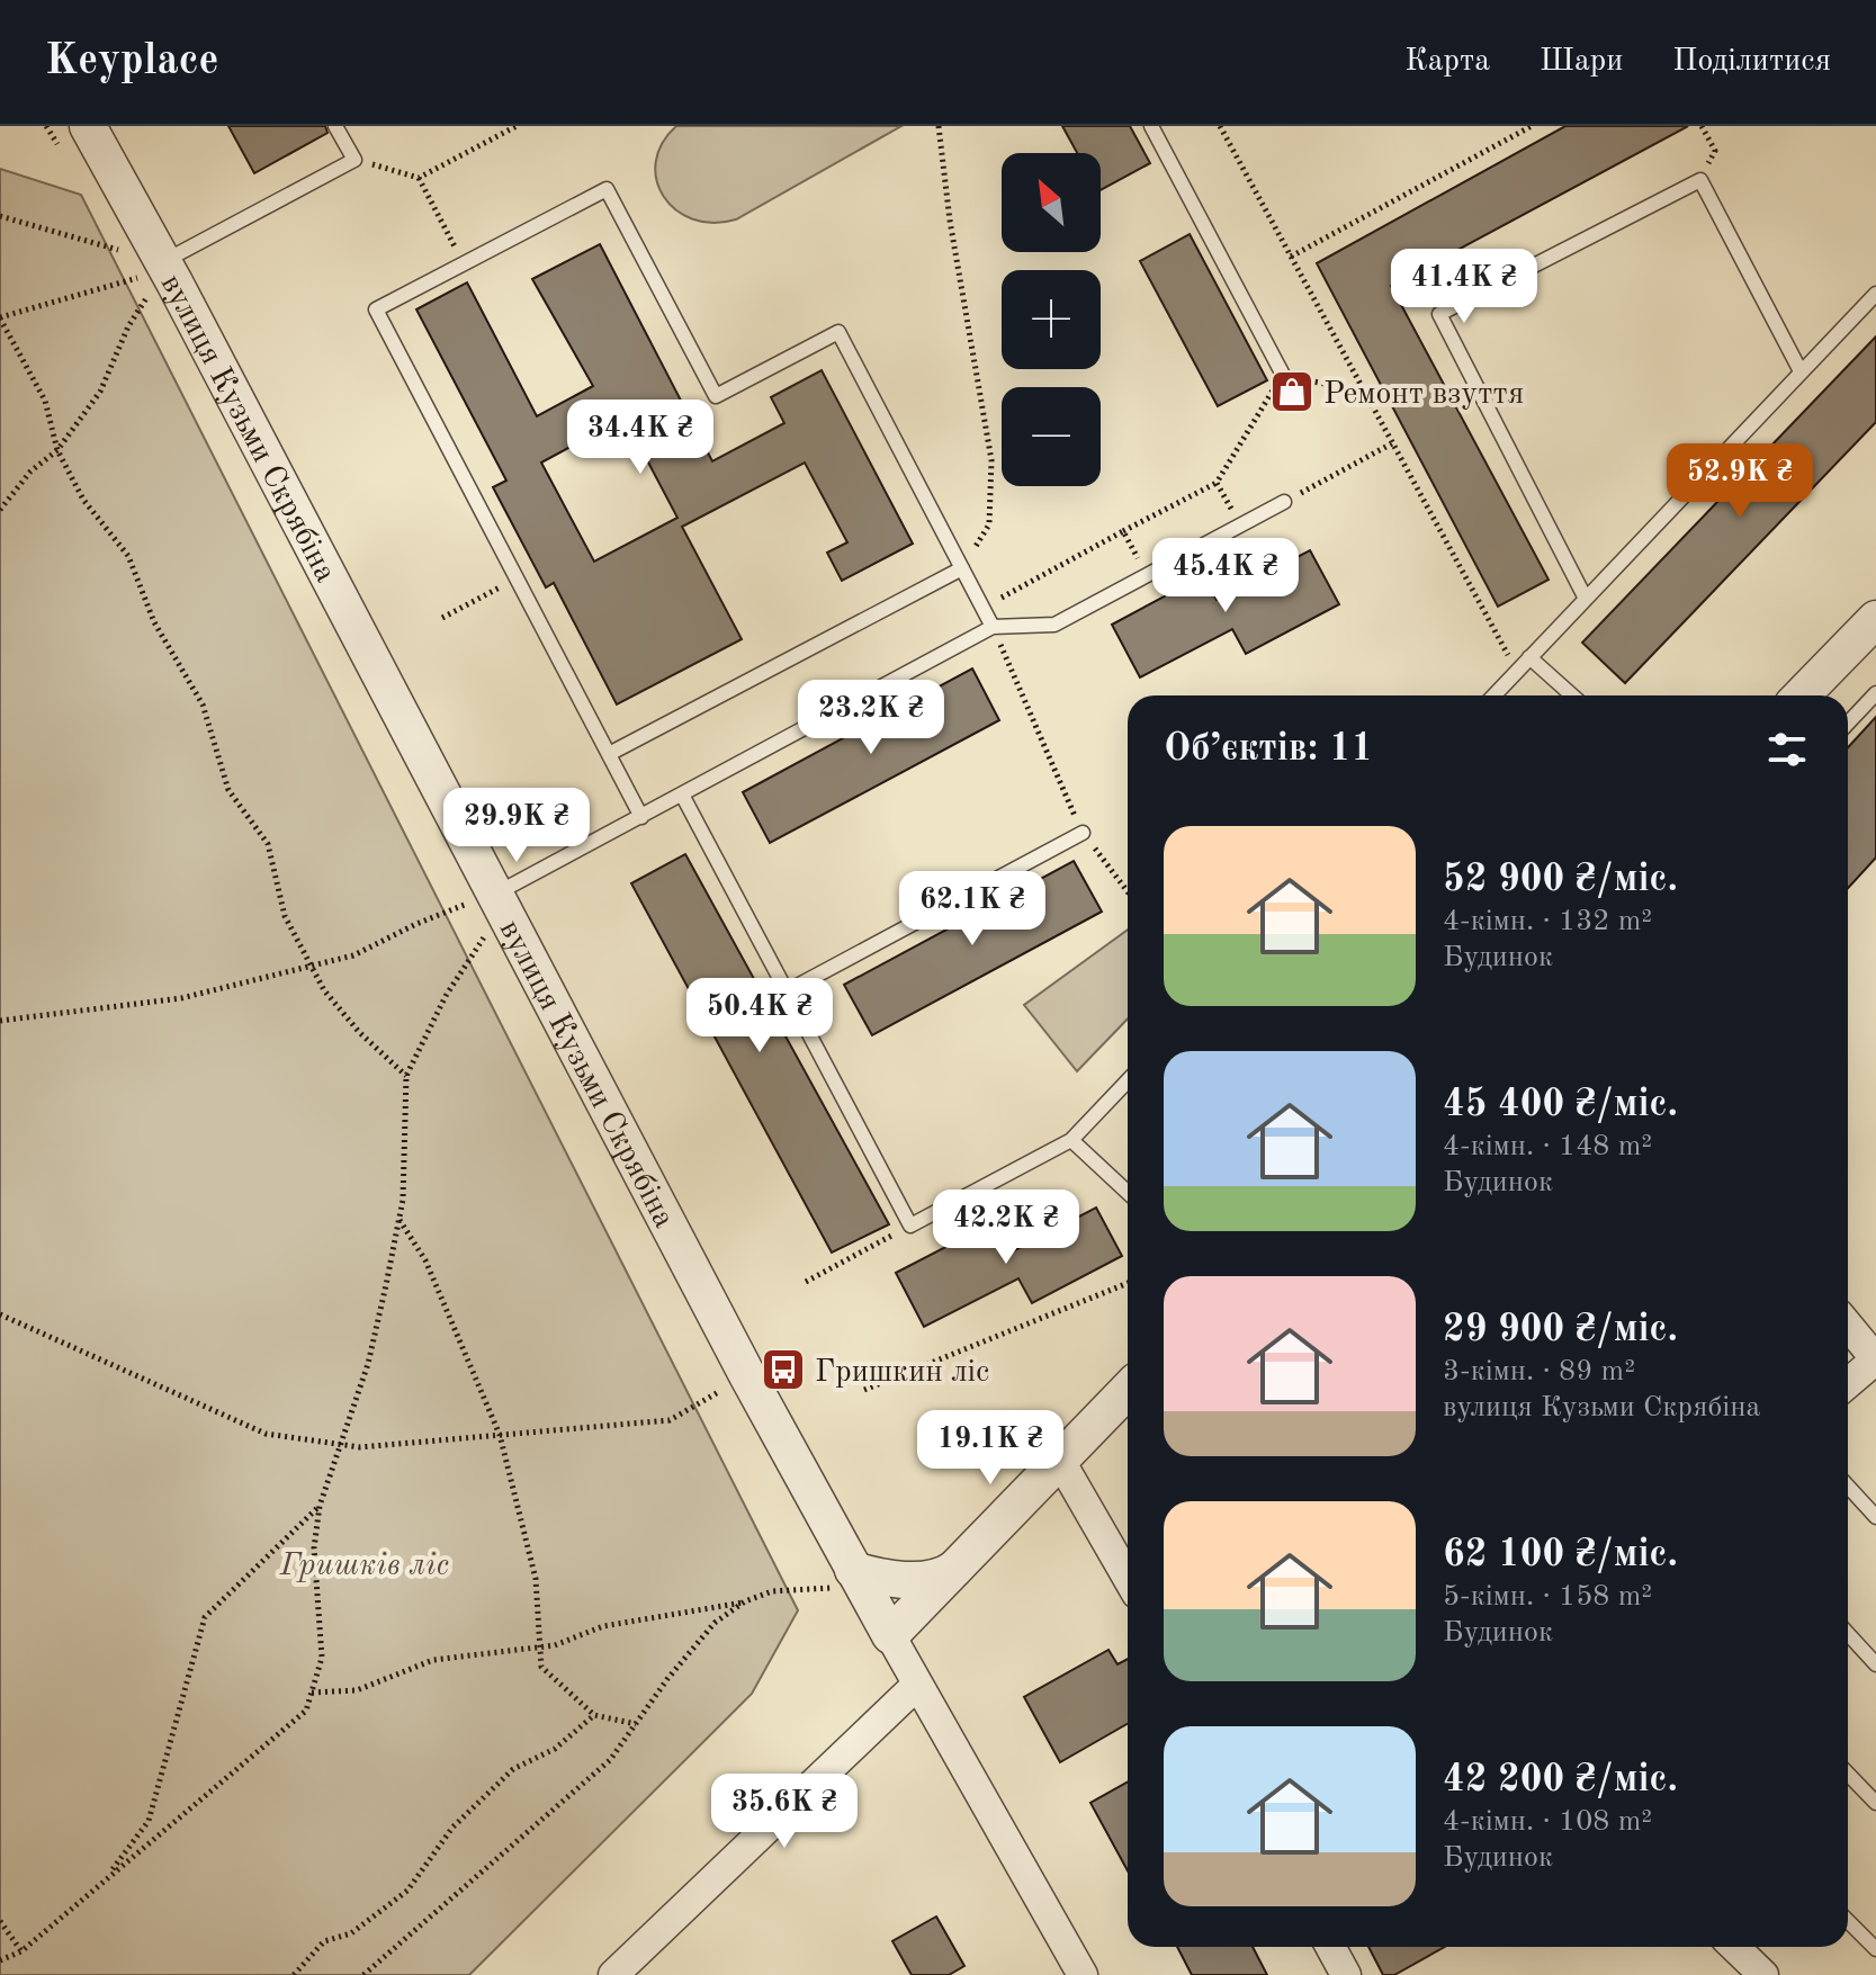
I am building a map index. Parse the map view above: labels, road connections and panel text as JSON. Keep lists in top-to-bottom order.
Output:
{
  "streets": {
    "street": ["вулиця Кузьми Скрябіна"]
  },
  "parks": ["Гришків ліс"],
  "places": {
    "shop": ["Ремонт взуття"],
    "bus stop": ["Гришкин ліс"]
  },
  "north": "top left",
  "page": {
    "header": "Keyplace",
    "nav": ["Карта", "Шари", "Поділитися"],
    "map_buttons": ["+", "−"],
    "price": [
      "41.4K ₴",
      "34.4K ₴",
      "52.9K ₴",
      "45.4K ₴",
      "23.2K ₴",
      "29.9K ₴",
      "62.1K ₴",
      "50.4K ₴",
      "42.2K ₴",
      "19.1K ₴",
      "35.6K ₴"
    ],
    "heading": "Об’єктів: 11",
    "list": [
      {
        "name": "52 900 ₴/міс.",
        "note": "4-кімн. · 132 m² · Будинок"
      },
      {
        "name": "45 400 ₴/міс.",
        "note": "4-кімн. · 148 m² · Будинок"
      },
      {
        "name": "29 900 ₴/міс.",
        "note": "3-кімн. · 89 m² · вулиця Кузьми Скрябіна"
      },
      {
        "name": "62 100 ₴/міс.",
        "note": "5-кімн. · 158 m² · Будинок"
      },
      {
        "name": "42 200 ₴/міс.",
        "note": "4-кімн. · 108 m² · Будинок"
      }
    ]
  }
}
